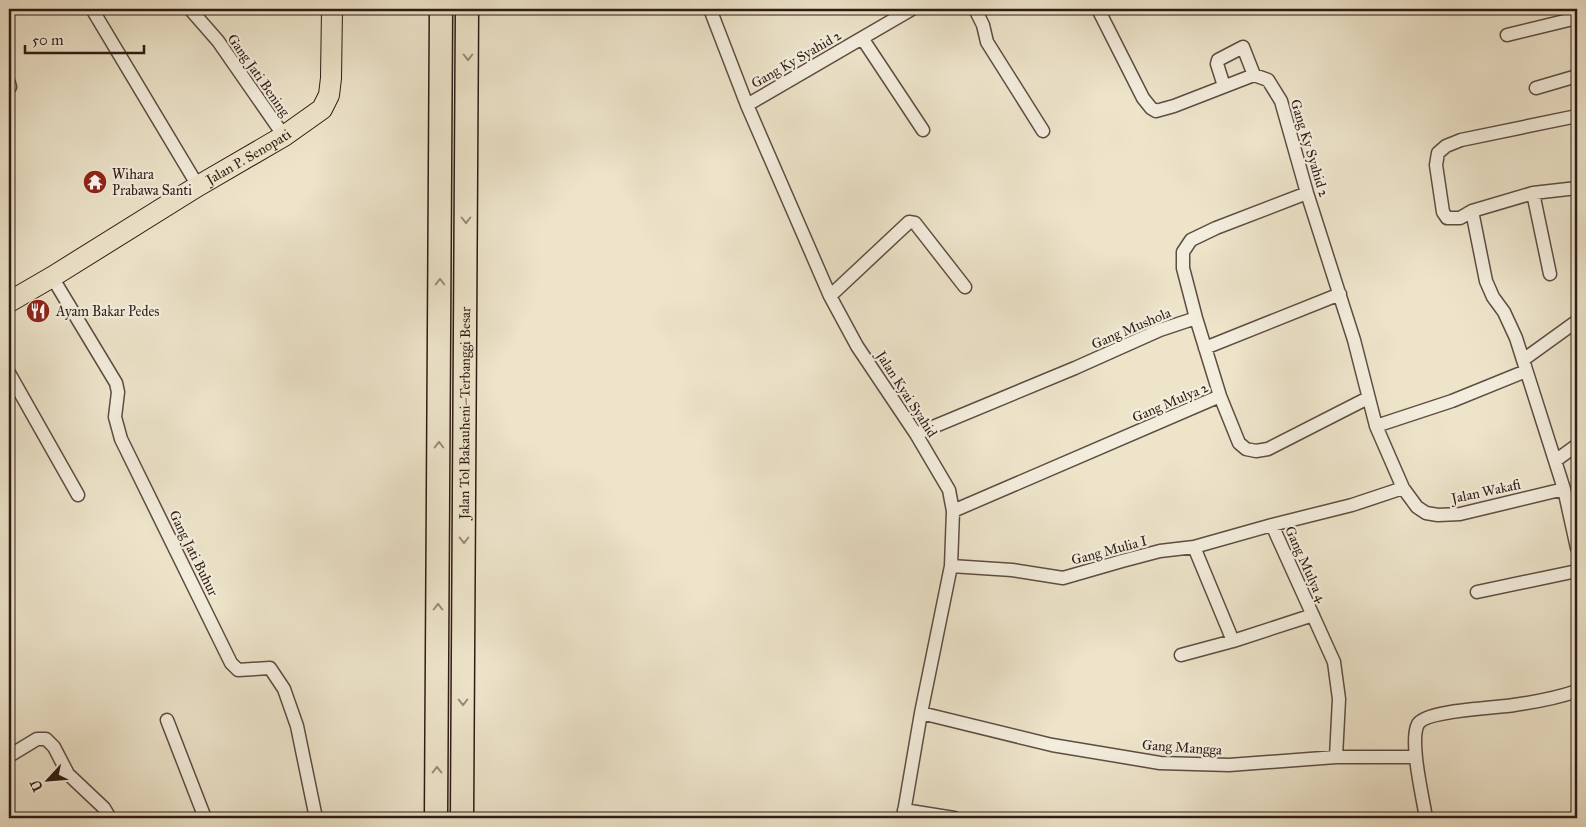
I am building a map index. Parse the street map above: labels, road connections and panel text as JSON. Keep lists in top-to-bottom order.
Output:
{
  "streets": {
    "highway": ["Jalan Tol Bakauheni–Terbanggi Besar"],
    "main road": ["Jalan P. Senopati"],
    "street": [
      "Gang Ky Syahid 2",
      "Gang Jati Bening",
      "Gang Mushola",
      "Jalan Kyai Syahid",
      "Gang Mulya 2",
      "Jalan Wakafi",
      "Gang Mulia I",
      "Gang Jati Buhur",
      "Gang Mulya 4",
      "Gang Mangga"
    ]
  },
  "crossings": [
    ["Gang Ky Syahid 2", "Jalan Kyai Syahid"],
    ["Gang Ky Syahid 2", "Gang Mulya 2"],
    ["Gang Ky Syahid 2", "Jalan Wakafi"],
    ["Gang Jati Bening", "Jalan P. Senopati"],
    ["Jalan P. Senopati", "Gang Jati Buhur"],
    ["Gang Mushola", "Jalan Kyai Syahid"],
    ["Jalan Kyai Syahid", "Gang Mulya 2"],
    ["Jalan Kyai Syahid", "Gang Mulia I"],
    ["Jalan Kyai Syahid", "Gang Mangga"],
    ["Jalan Wakafi", "Gang Mulia I"],
    ["Gang Mulia I", "Gang Mulya 4"],
    ["Gang Mulya 4", "Gang Mangga"]
  ],
  "places": {
    "temple": ["Wihara Prabawa Santi"],
    "restaurant": ["Ayam Bakar Pedes"]
  },
  "scale_bar": "50 m",
  "north": "bottom left"
}
